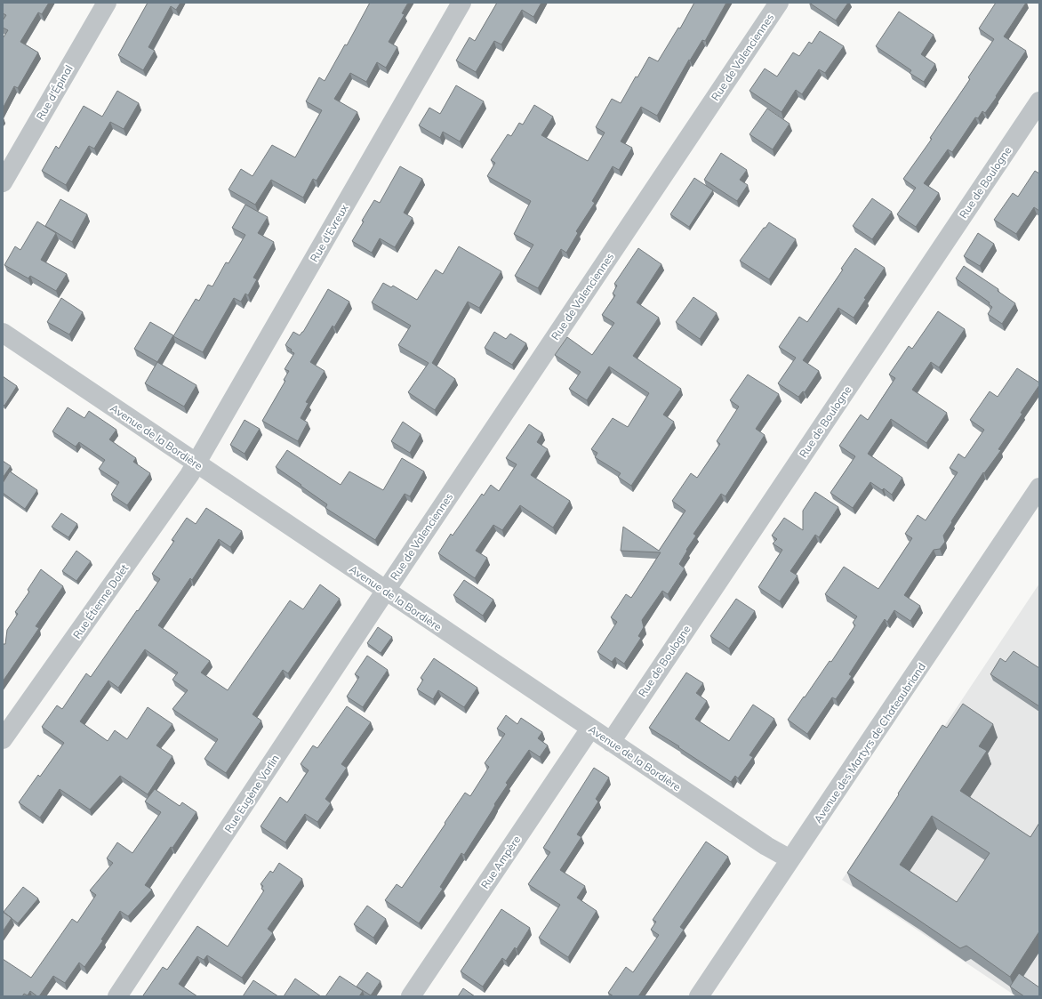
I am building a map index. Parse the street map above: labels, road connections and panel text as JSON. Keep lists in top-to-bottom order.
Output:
{
  "streets": {
    "street": [
      "Rue de Valenciennes",
      "Rue d'Épinal",
      "Rue de Boulogne",
      "Rue d'Evreux",
      "Avenue de la Bordière",
      "Rue Étienne Dolet",
      "Avenue des Martyrs de Chateaubriand",
      "Rue Eugène Varlin",
      "Rue Ampère"
    ]
  },
  "crossings": [
    ["Rue de Valenciennes", "Avenue de la Bordière"],
    ["Rue de Valenciennes", "Rue Eugène Varlin"],
    ["Rue de Boulogne", "Avenue de la Bordière"],
    ["Rue d'Evreux", "Avenue de la Bordière"],
    ["Rue d'Evreux", "Rue Étienne Dolet"],
    ["Avenue de la Bordière", "Rue Étienne Dolet"],
    ["Avenue de la Bordière", "Avenue des Martyrs de Chateaubriand"],
    ["Avenue de la Bordière", "Rue Eugène Varlin"],
    ["Avenue de la Bordière", "Rue Ampère"]
  ]
}
